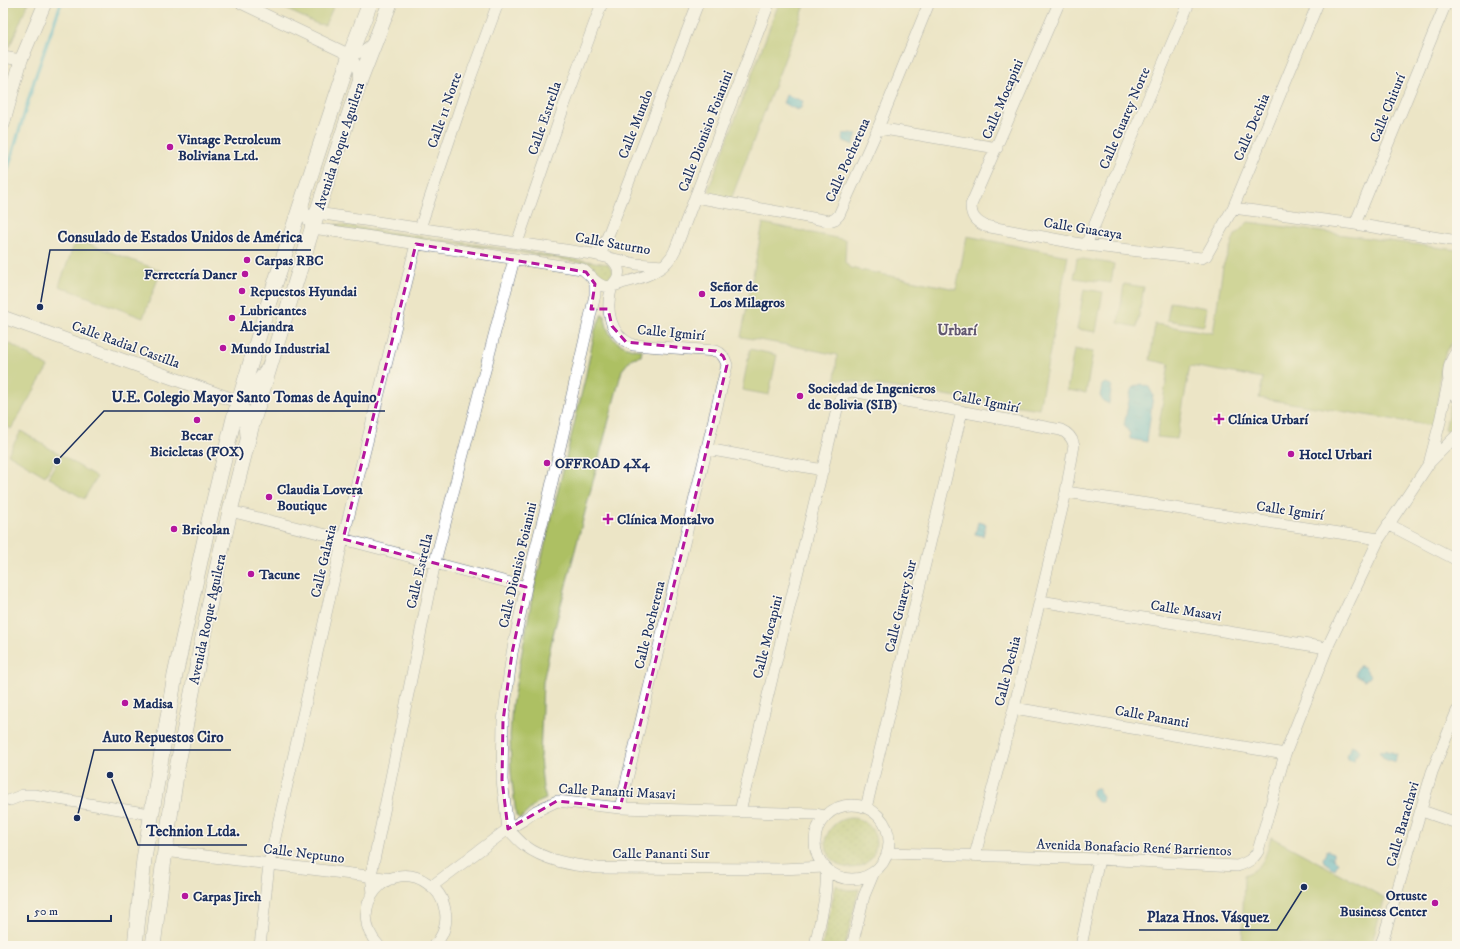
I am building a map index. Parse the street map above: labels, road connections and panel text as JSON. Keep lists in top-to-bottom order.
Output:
{
  "streets": {
    "main road": ["Avenida Roque Aguilera"],
    "street": [
      "Calle Mocapini",
      "Calle Chiturí",
      "Calle 11 Norte",
      "Calle Estrella",
      "Calle Guarey Norte",
      "Calle Mundo",
      "Calle Dechia",
      "Calle Dionisio Foianini",
      "Calle Pocherena",
      "Calle Guacaya",
      "Calle Saturno",
      "Calle Igmirí",
      "Calle Radial Castilla",
      "Calle Galaxia",
      "Calle Guarey Sur",
      "Calle Masavi",
      "Calle Pananti",
      "Calle Pananti Masavi",
      "Calle Barachavi",
      "Avenida Bonafacio René Barrientos",
      "Calle Neptuno",
      "Calle Pananti Sur"
    ]
  },
  "crossings": [
    ["Calle Mocapini", "Calle Guacaya"],
    ["Calle Mocapini", "Calle Igmirí"],
    ["Calle Mocapini", "Calle Pananti Masavi"],
    ["Calle 11 Norte", "Calle Saturno"],
    ["Calle Estrella", "Calle Saturno"],
    ["Calle Estrella", "Calle Neptuno"],
    ["Calle Guarey Norte", "Calle Guacaya"],
    ["Calle Mundo", "Calle Saturno"],
    ["Calle Mundo", "Calle Igmirí"],
    ["Calle Dechia", "Calle Guacaya"],
    ["Calle Dechia", "Calle Igmirí"],
    ["Calle Dechia", "Calle Masavi"],
    ["Calle Dechia", "Calle Pananti"],
    ["Calle Dechia", "Avenida Bonafacio René Barrientos"],
    ["Calle Dionisio Foianini", "Calle Pocherena"],
    ["Calle Dionisio Foianini", "Calle Saturno"],
    ["Calle Dionisio Foianini", "Calle Igmirí"],
    ["Calle Dionisio Foianini", "Calle Pananti Masavi"],
    ["Calle Dionisio Foianini", "Calle Pananti Sur"],
    ["Avenida Roque Aguilera", "Calle Saturno"],
    ["Avenida Roque Aguilera", "Calle Radial Castilla"],
    ["Avenida Roque Aguilera", "Calle Neptuno"],
    ["Calle Pocherena", "Calle Igmirí"],
    ["Calle Pocherena", "Calle Pananti Masavi"],
    ["Calle Saturno", "Calle Igmirí"],
    ["Calle Igmirí", "Calle Guarey Sur"],
    ["Calle Igmirí", "Avenida Bonafacio René Barrientos"],
    ["Calle Galaxia", "Calle Neptuno"],
    ["Calle Guarey Sur", "Calle Pananti Masavi"],
    ["Calle Guarey Sur", "Avenida Bonafacio René Barrientos"],
    ["Calle Guarey Sur", "Calle Pananti Sur"],
    ["Calle Masavi", "Avenida Bonafacio René Barrientos"],
    ["Calle Pananti", "Avenida Bonafacio René Barrientos"],
    ["Calle Pananti Masavi", "Avenida Bonafacio René Barrientos"],
    ["Calle Pananti Masavi", "Calle Pananti Sur"],
    ["Avenida Bonafacio René Barrientos", "Calle Pananti Sur"]
  ],
  "districts": ["Urbarí"],
  "places": {
    "other": [
      "Vintage Petroleum Boliviana Ltd.",
      "Carpas RBC",
      "Ferretería Daner",
      "Repuestos Hyundai",
      "Señor de Los Milagros",
      "Consulado de Estados Unidos de América",
      "Lubricantes Alejandra",
      "Mundo Industrial",
      "Sociedad de Ingenieros de Bolivia (SIB)",
      "Becar Bicicletas (FOX)",
      "Hotel Urbari",
      "U.E. Colegio Mayor Santo Tomas de Aquino",
      "OFFROAD 4X4",
      "Claudia Lovera Boutique",
      "Bricolan",
      "Tacune",
      "Madisa",
      "Technion Ltda.",
      "Auto Repuestos Ciro",
      "Plaza Hnos. Vásquez",
      "Carpas Jireh",
      "Ortuste Business Center"
    ],
    "health": ["Clínica Urbarí", "Clínica Montalvo"]
  },
  "scale_bar": "50 m"
}
